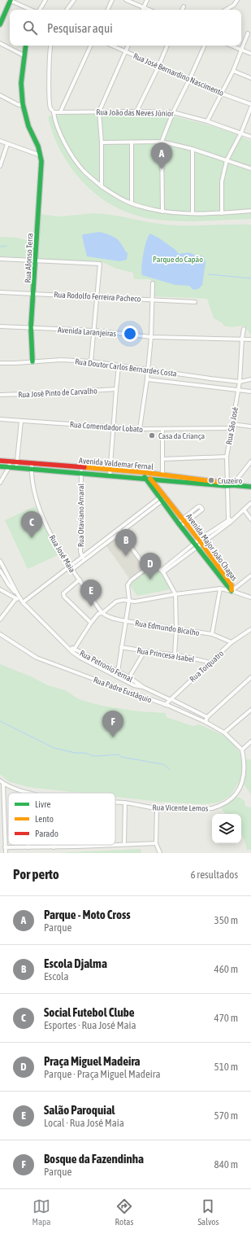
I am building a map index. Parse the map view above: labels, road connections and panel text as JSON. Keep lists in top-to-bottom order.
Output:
{
  "streets": {
    "street": [
      "Rua José Bernardino Nascimento",
      "Rua João das Neves Júnior",
      "Rua Afonso Terra",
      "Rua Rodolfo Ferreira Pacheco",
      "Avenida Laranjeiras",
      "Rua Doutor Carlos Bernardes Costa",
      "Rua José Pinto de Carvalho",
      "Rua São José",
      "Rua Comendador Lobato",
      "Avenida Valdemar Fernal",
      "Rua Otaviano Amaral",
      "Avenida Major João Chagas",
      "Rua José Maia",
      "Rua Edmundo Bicalho",
      "Rua Princesa Isabel",
      "Rua Petronio Fernal",
      "Rua Torquatro",
      "Rua Padre Eustáquio",
      "Rua Vicente Lemos"
    ]
  },
  "crossings": [
    ["Rua Afonso Terra", "Rua Rodolfo Ferreira Pacheco"],
    ["Rua Afonso Terra", "Avenida Laranjeiras"],
    ["Rua Afonso Terra", "Rua Doutor Carlos Bernardes Costa"],
    ["Avenida Laranjeiras", "Rua São José"],
    ["Rua Doutor Carlos Bernardes Costa", "Rua São José"],
    ["Rua São José", "Rua Comendador Lobato"],
    ["Rua São José", "Avenida Valdemar Fernal"],
    ["Avenida Valdemar Fernal", "Rua Otaviano Amaral"],
    ["Avenida Valdemar Fernal", "Avenida Major João Chagas"],
    ["Avenida Valdemar Fernal", "Rua José Maia"],
    ["Rua José Maia", "Rua Edmundo Bicalho"],
    ["Rua Edmundo Bicalho", "Rua Torquatro"],
    ["Rua Princesa Isabel", "Rua Torquatro"],
    ["Rua Petronio Fernal", "Rua Torquatro"],
    ["Rua Torquatro", "Rua Padre Eustáquio"],
    ["Rua Padre Eustáquio", "Rua Vicente Lemos"]
  ],
  "parks": ["Parque do Capão"],
  "places": ["Casa da Criança", "Cruzeiro"],
  "legend": ["Livre", "Lento", "Parado"],
  "page": {
    "search": "Pesquisar aqui",
    "pins": [
      "A",
      "C",
      "B",
      "D",
      "E",
      "F"
    ],
    "heading": ["Por perto", "6 resultados"],
    "list": [
      {
        "mark": "A",
        "name": "Parque - Moto Cross",
        "note": "Parque",
        "value": "350 m"
      },
      {
        "mark": "B",
        "name": "Escola Djalma",
        "note": "Escola",
        "value": "460 m"
      },
      {
        "mark": "C",
        "name": "Social Futebol Clube",
        "note": "Esportes · Rua José Maia",
        "value": "470 m"
      },
      {
        "mark": "D",
        "name": "Praça Miguel Madeira",
        "note": "Parque · Praça Miguel Madeira",
        "value": "510 m"
      },
      {
        "mark": "E",
        "name": "Salão Paroquial",
        "note": "Local · Rua José Maia",
        "value": "570 m"
      },
      {
        "mark": "F",
        "name": "Bosque da Fazendinha",
        "note": "Parque",
        "value": "840 m"
      }
    ],
    "nav": ["Mapa", "Rotas", "Salvos"]
  }
}
